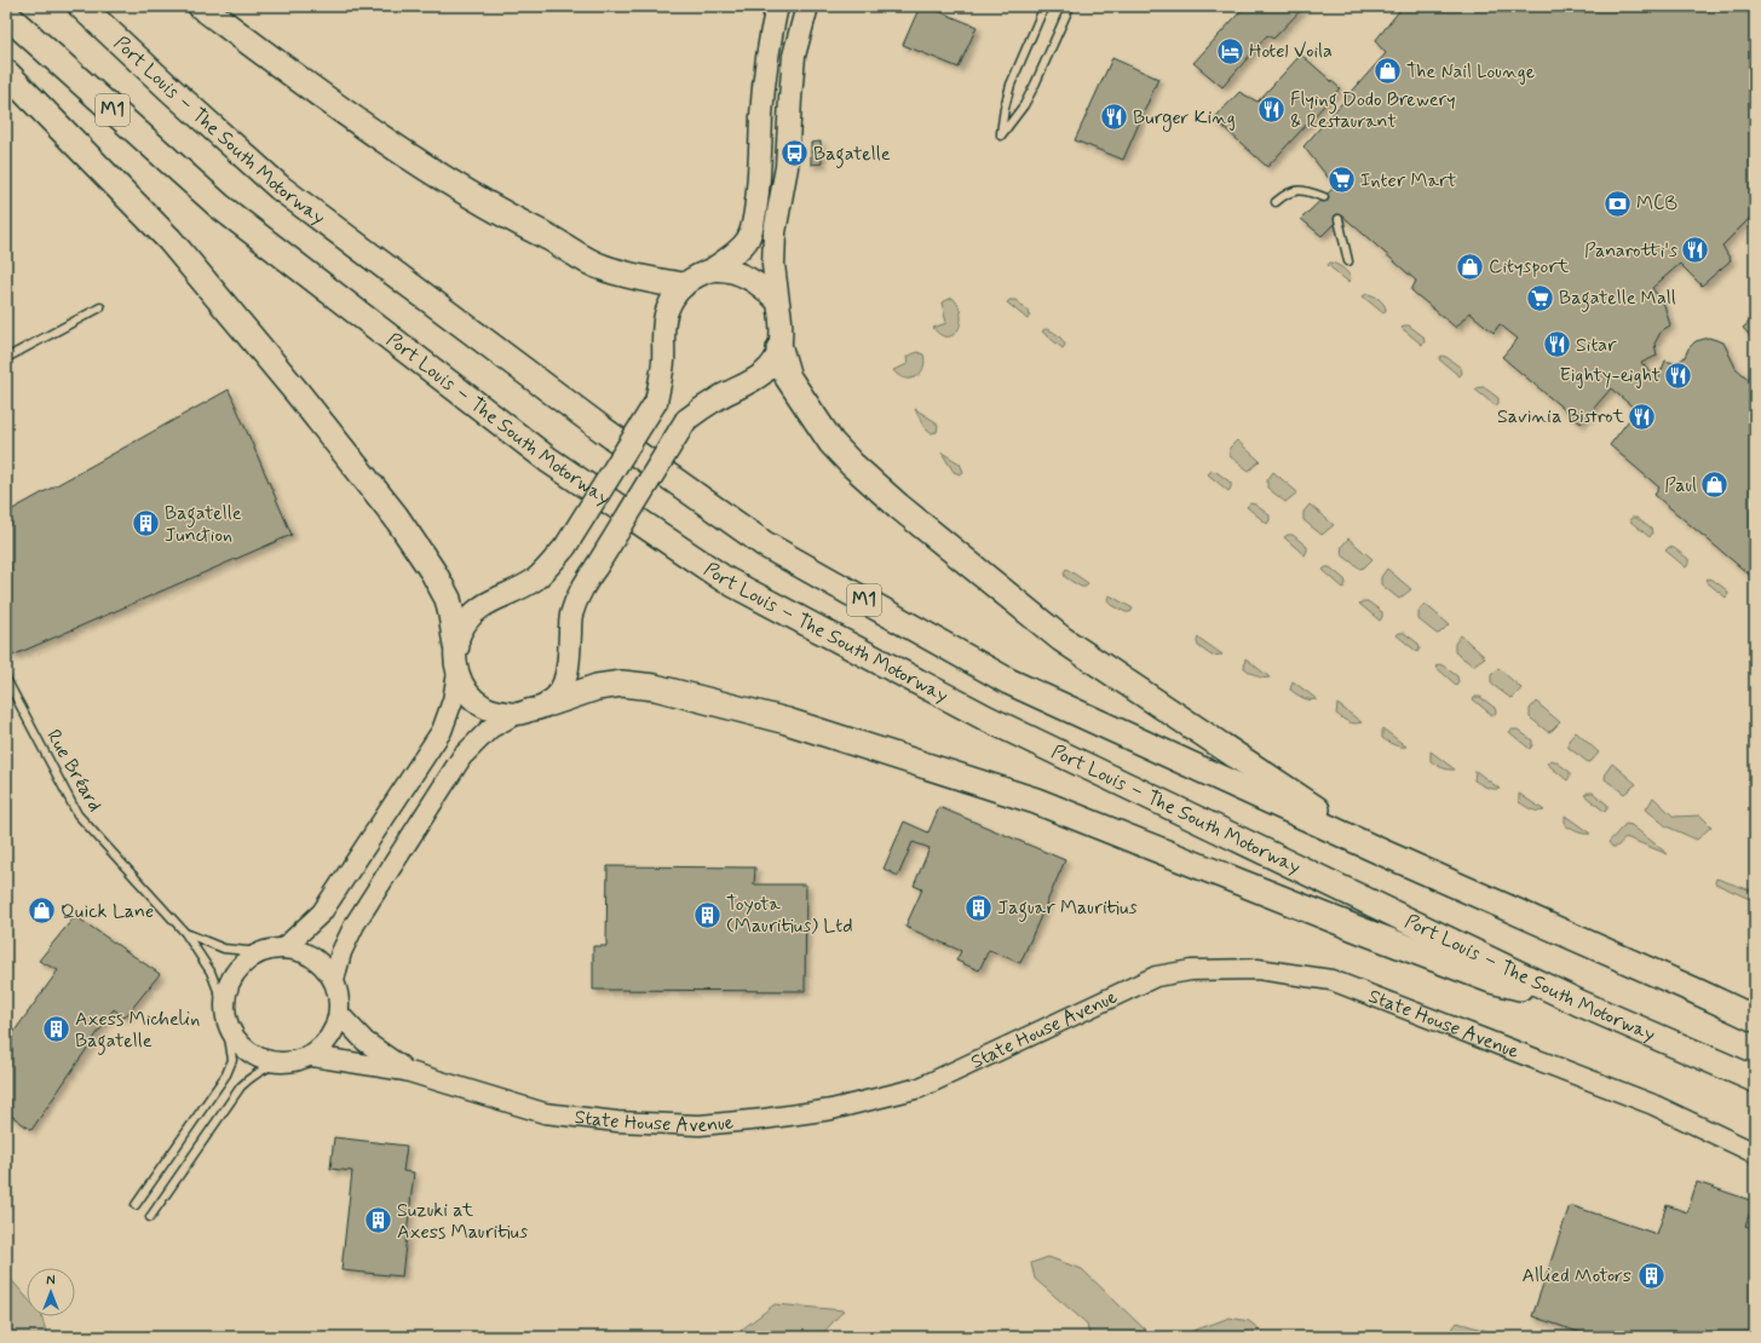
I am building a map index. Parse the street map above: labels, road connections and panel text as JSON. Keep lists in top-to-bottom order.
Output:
{
  "streets": {
    "highway": ["M1", "Port Louis – The South Motorway"],
    "street": ["State House Avenue"],
    "lane": ["Rue Bréard"]
  },
  "crossings": [
    ["Rue Bréard", "State House Avenue"]
  ],
  "places": {
    "hotel": ["Hotel Voila"],
    "shop": [
      "The Nail Lounge",
      "Citysport",
      "Paul",
      "Quick Lane"
    ],
    "restaurant": [
      "Flying Dodo Brewery & Restaurant",
      "Burger King",
      "Panarotti's",
      "Sitar",
      "Eighty-eight",
      "Savinia Bistrot"
    ],
    "bus stop": ["Bagatelle"],
    "supermarket": ["Inter Mart", "Bagatelle Mall"],
    "bank": ["MCB"],
    "building": [
      "Bagatelle Junction",
      "Jaguar Mauritius",
      "Toyota (Mauritius) Ltd",
      "Axess Michelin Bagatelle",
      "Suzuki at Axess Mauritius",
      "Allied Motors"
    ]
  },
  "north": "top"
}
